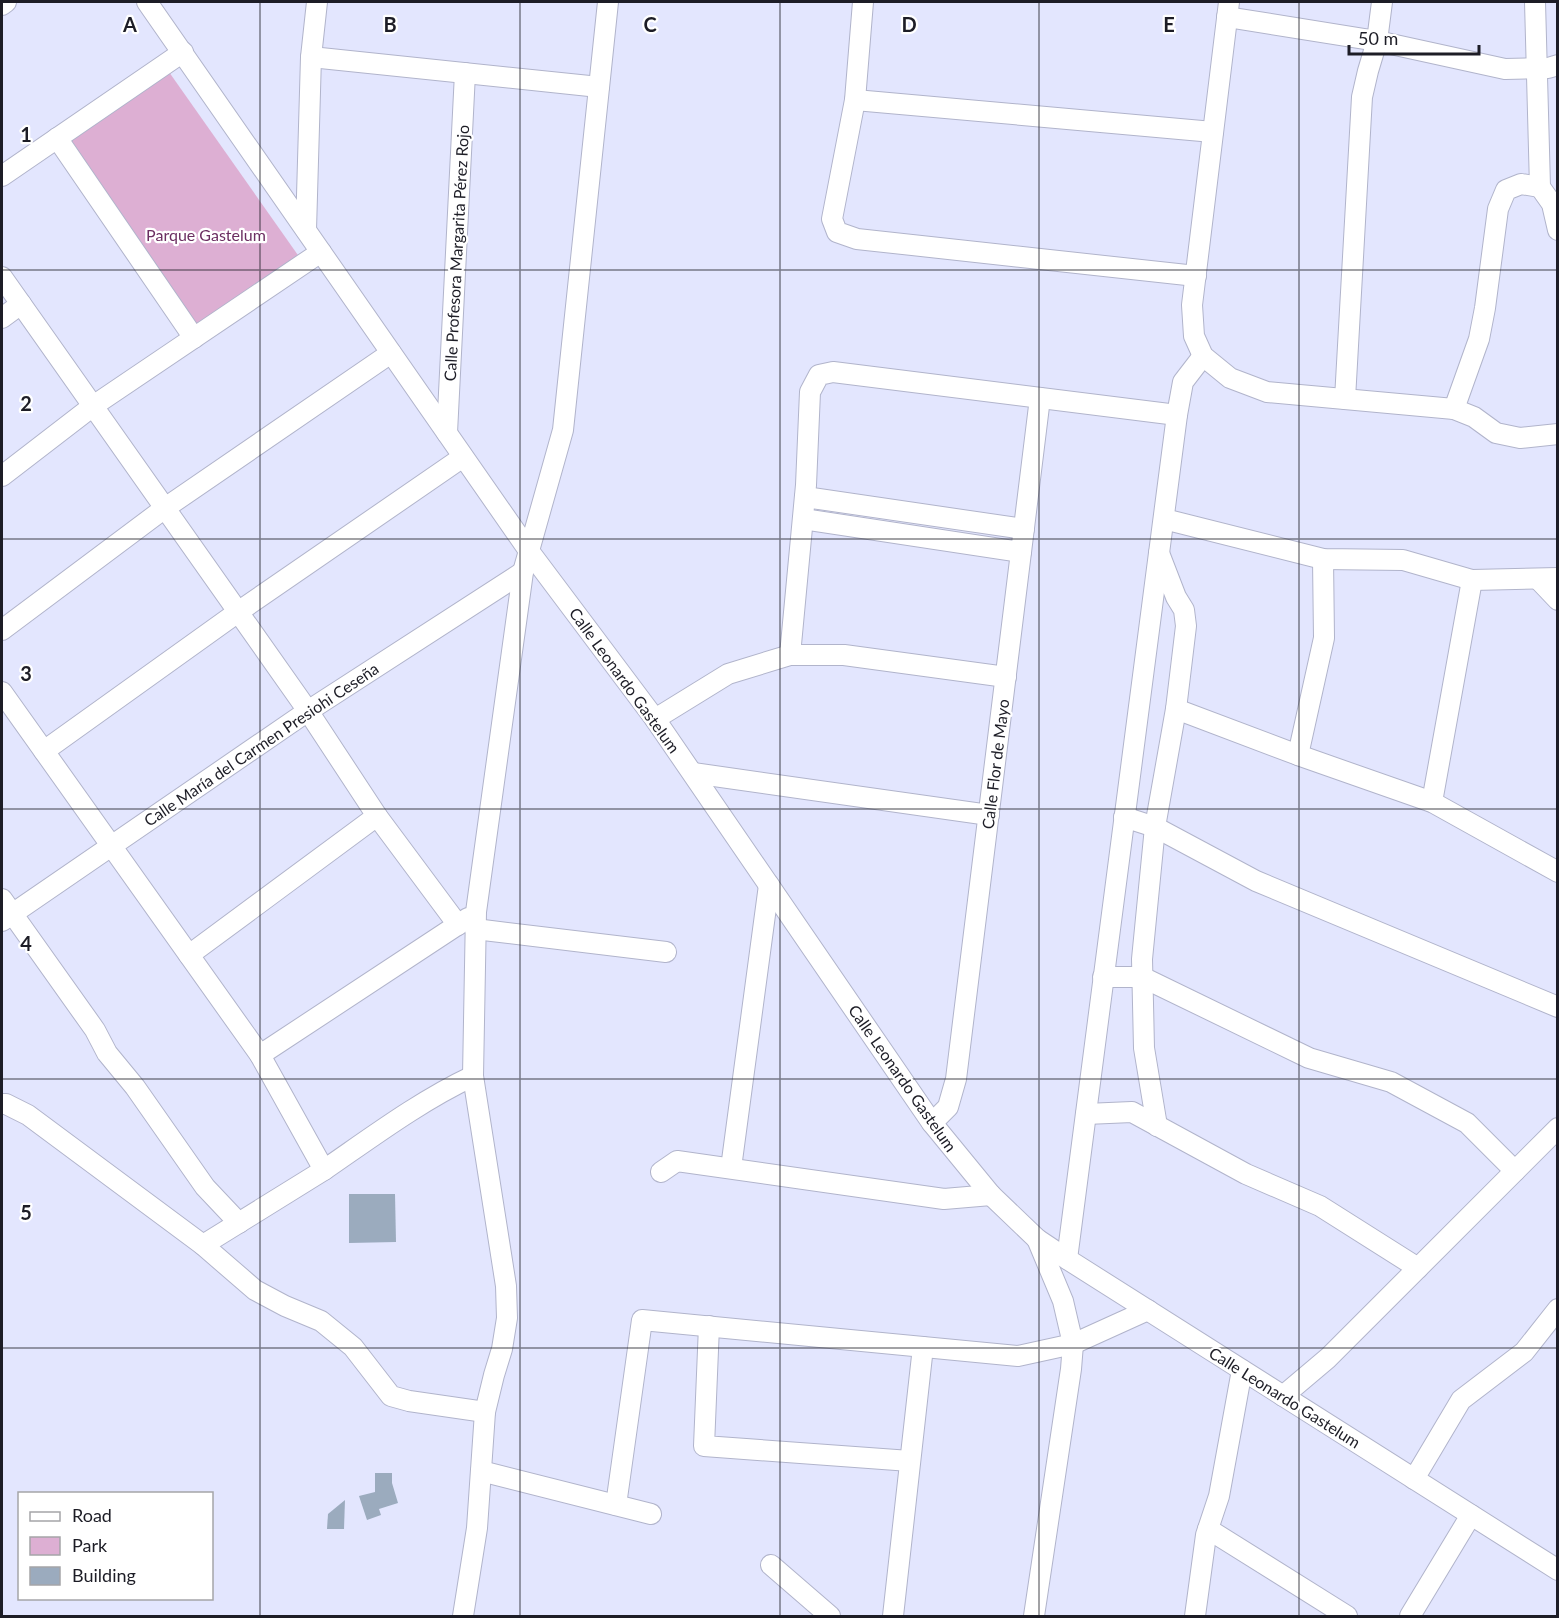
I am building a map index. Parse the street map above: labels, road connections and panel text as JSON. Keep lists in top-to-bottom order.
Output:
{
  "streets": {
    "street": [
      "Calle Profesora Margarita Pérez Rojo",
      "Calle Leonardo Gastelum",
      "Calle María del Carmen Presiohi Ceseña",
      "Calle Flor de Mayo"
    ]
  },
  "crossings": [
    ["Calle Profesora Margarita Pérez Rojo", "Calle Leonardo Gastelum"],
    ["Calle Leonardo Gastelum", "Calle Flor de Mayo"]
  ],
  "parks": ["Parque Gastelum"],
  "legend": ["Road", "Park", "Building"],
  "scale_bar": "50 m",
  "grid": {
    "columns": [
      "A",
      "B",
      "C",
      "D",
      "E"
    ],
    "rows": [
      "1",
      "2",
      "3",
      "4",
      "5"
    ]
  }
}
